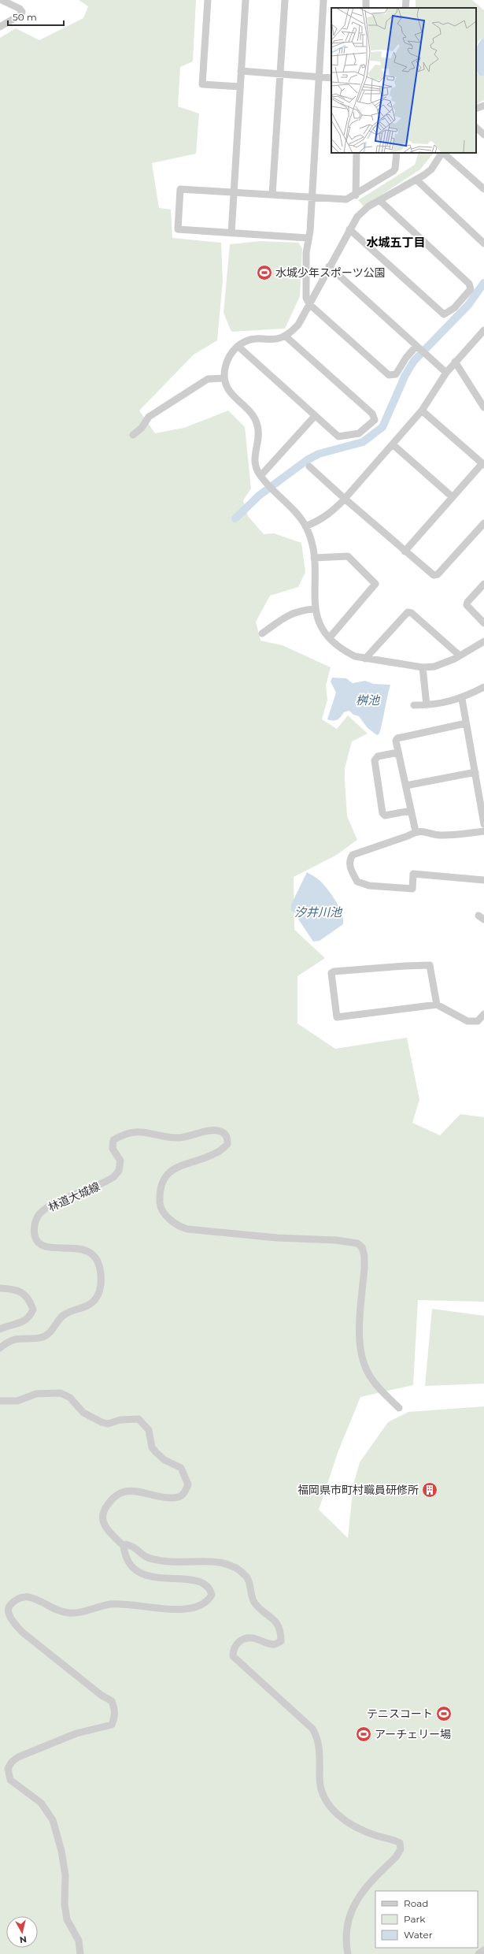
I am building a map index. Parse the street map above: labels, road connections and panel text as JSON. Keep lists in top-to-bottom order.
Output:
{
  "streets": {
    "street": ["林道大城線"]
  },
  "districts": ["水城五丁目"],
  "water": ["桝池", "汐井川池"],
  "places": {
    "sports": ["水城少年スポーツ公園", "テニスコート", "アーチェリー場"],
    "building": ["福岡県市町村職員研修所"]
  },
  "legend": ["Road", "Park", "Water"],
  "scale_bar": "50 m",
  "north": "bottom"
}
